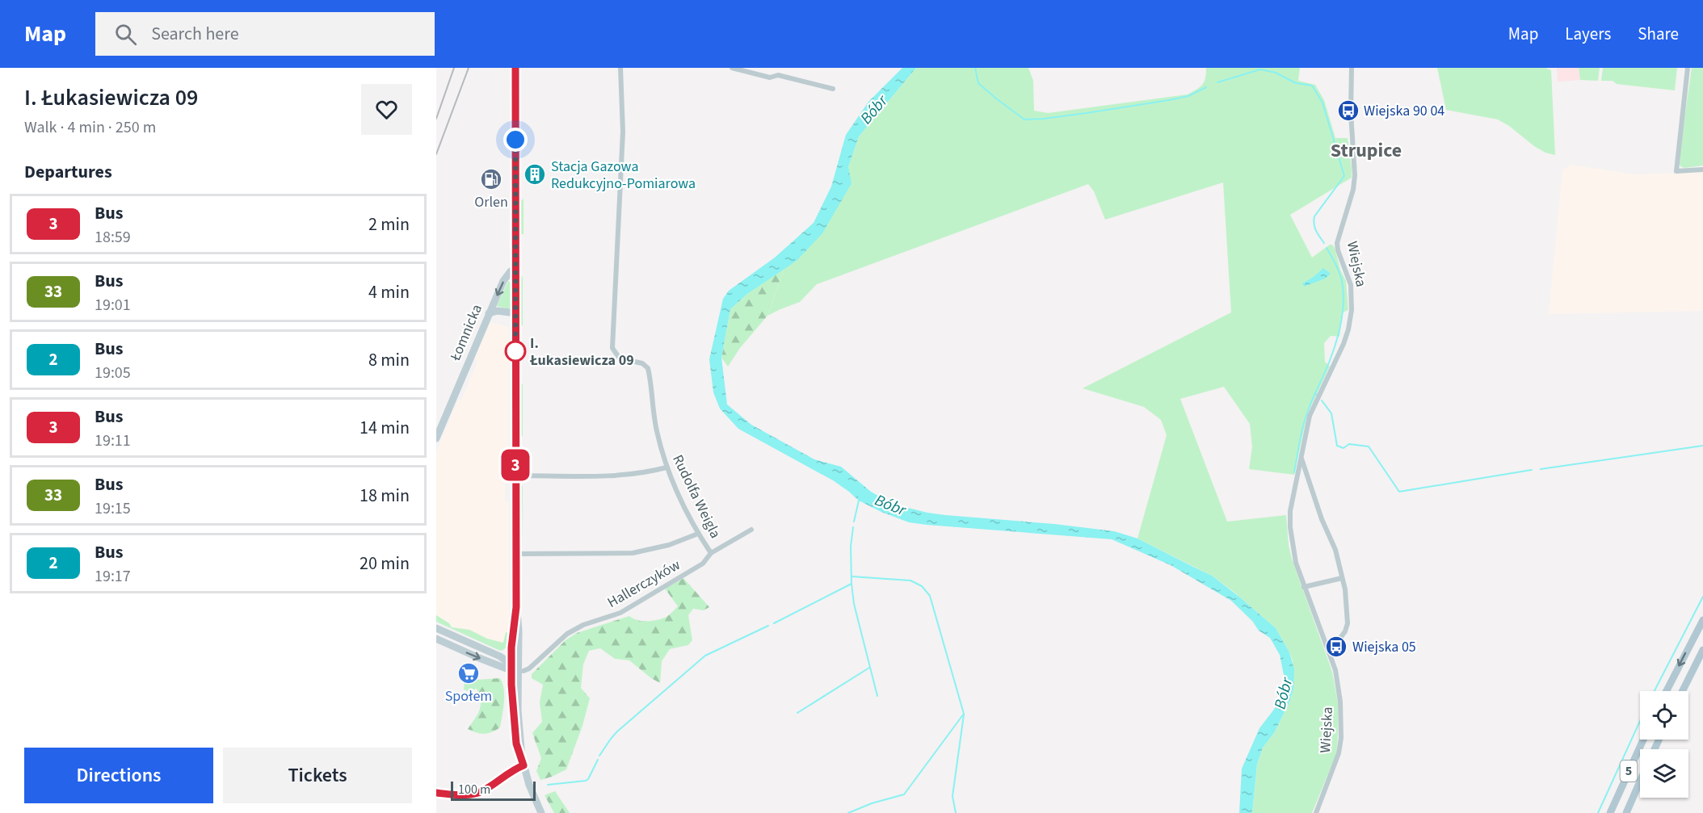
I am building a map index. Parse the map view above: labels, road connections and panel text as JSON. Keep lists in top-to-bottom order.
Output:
{
  "streets": {
    "main road": ["5"],
    "street": [
      "Wiejska",
      "Łomnicka",
      "Rudolfa Weigla",
      "Hallerczyków"
    ]
  },
  "crossings": [
    ["Rudolfa Weigla", "Hallerczyków"]
  ],
  "districts": ["Strupice"],
  "water": ["Bóbr"],
  "places": {
    "bus stop": ["Wiejska 90 04", "Wiejska 05"],
    "building": ["Stacja Gazowa Redukcyjno-Pomiarowa"],
    "fuel station": ["Orlen"],
    "other": ["I. Łukasiewicza 09"],
    "supermarket": ["Społem"]
  },
  "lines": ["bus line 3"],
  "scale_bar": "100 m",
  "page": {
    "header": "Map",
    "search": "Search here",
    "nav": ["Map", "Layers", "Share"],
    "heading": [
      ["I. Łukasiewicza 09", "Walk · 4 min · 250 m"],
      "Departures"
    ],
    "on_map": "3",
    "list": [
      {
        "mark": "3",
        "name": "Bus",
        "note": "18:59",
        "value": "2 min"
      },
      {
        "mark": "33",
        "name": "Bus",
        "note": "19:01",
        "value": "4 min"
      },
      {
        "mark": "2",
        "name": "Bus",
        "note": "19:05",
        "value": "8 min"
      },
      {
        "mark": "3",
        "name": "Bus",
        "note": "19:11",
        "value": "14 min"
      },
      {
        "mark": "33",
        "name": "Bus",
        "note": "19:15",
        "value": "18 min"
      },
      {
        "mark": "2",
        "name": "Bus",
        "note": "19:17",
        "value": "20 min"
      }
    ],
    "buttons": ["Directions", "Tickets"],
    "scale": "100 m"
  }
}
